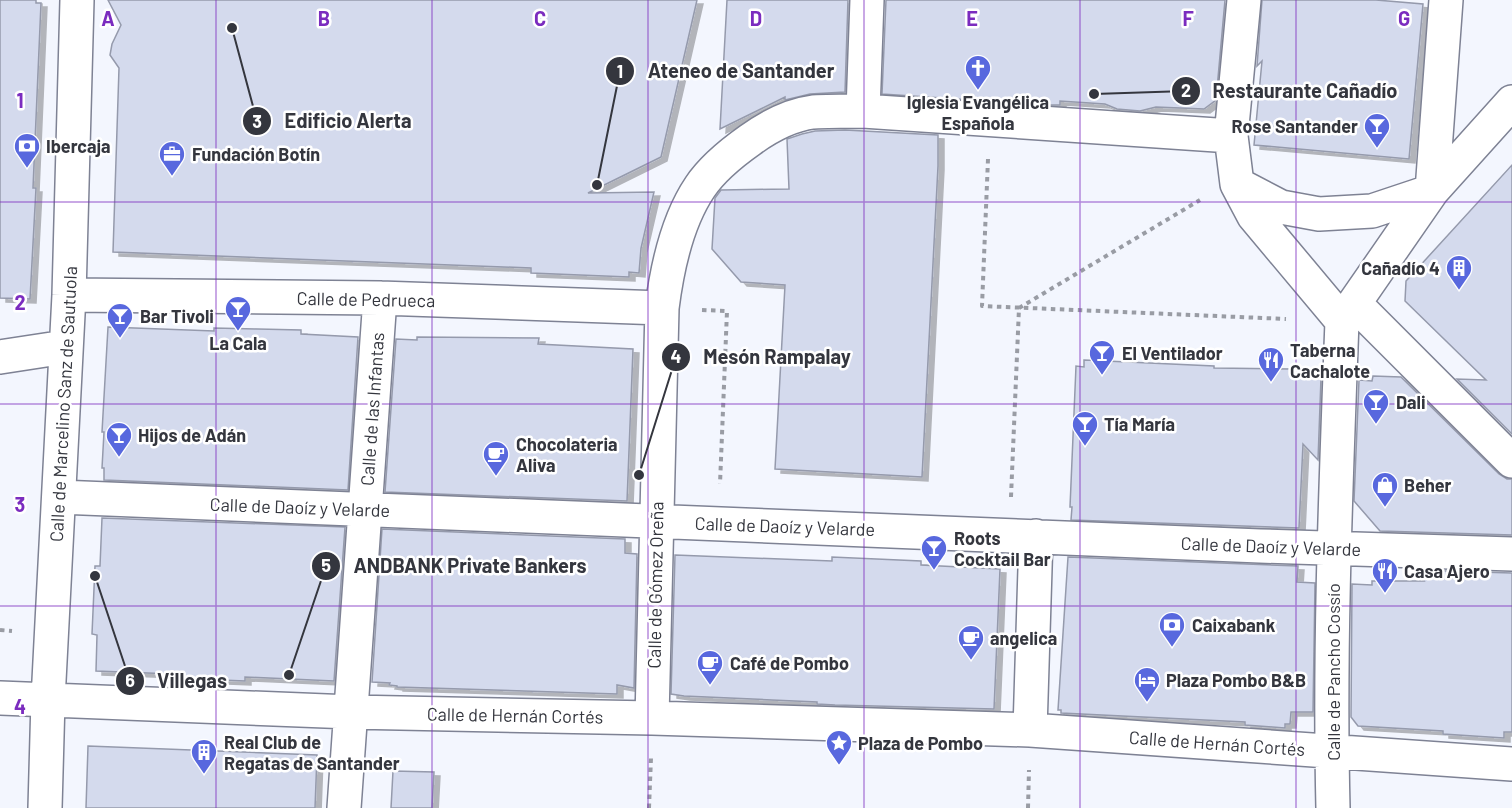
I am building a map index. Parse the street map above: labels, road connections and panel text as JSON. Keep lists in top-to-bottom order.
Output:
{
  "streets": {
    "street": [
      "Calle de Pedrueca",
      "Calle de Marcelino Sanz de Sautuola",
      "Calle de las Infantas",
      "Calle de Daoíz y Velarde",
      "Calle de Gómez Oreña",
      "Calle de Pancho Cossío",
      "Calle de Hernán Cortés"
    ]
  },
  "crossings": [
    ["Calle de Pedrueca", "Calle de Marcelino Sanz de Sautuola"],
    ["Calle de Pedrueca", "Calle de las Infantas"],
    ["Calle de Pedrueca", "Calle de Gómez Oreña"],
    ["Calle de Marcelino Sanz de Sautuola", "Calle de Daoíz y Velarde"],
    ["Calle de Marcelino Sanz de Sautuola", "Calle de Hernán Cortés"],
    ["Calle de las Infantas", "Calle de Daoíz y Velarde"],
    ["Calle de las Infantas", "Calle de Hernán Cortés"],
    ["Calle de Daoíz y Velarde", "Calle de Gómez Oreña"],
    ["Calle de Daoíz y Velarde", "Calle de Pancho Cossío"],
    ["Calle de Gómez Oreña", "Calle de Hernán Cortés"],
    ["Calle de Pancho Cossío", "Calle de Hernán Cortés"]
  ],
  "places": {
    "other": [
      "Edificio Alerta",
      "Restaurante Cañadío",
      "Ateneo de Santander",
      "Mesón Rampalay",
      "Villegas",
      "ANDBANK Private Bankers"
    ],
    "church": ["Iglesia Evangélica Española"],
    "bar": [
      "Rose Santander",
      "La Cala",
      "Bar Tivoli",
      "El Ventilador",
      "Dali",
      "Tía María",
      "Hijos de Adán",
      "Roots Cocktail Bar"
    ],
    "bank": ["Ibercaja", "Caixabank"],
    "office": ["Fundación Botín"],
    "building": ["Cañadío 4", "Real Club de Regatas de Santander"],
    "restaurant": ["Taberna Cachalote", "Casa Ajero"],
    "cafe": ["Chocolateria Aliva", "angelica", "Café de Pombo"],
    "shop": ["Beher"],
    "hotel": ["Plaza Pombo B&B"],
    "place": ["Plaza de Pombo"]
  },
  "grid": {
    "columns": [
      "A",
      "B",
      "C",
      "D",
      "E",
      "F",
      "G"
    ],
    "rows": [
      "1",
      "2",
      "3",
      "4"
    ]
  }
}
